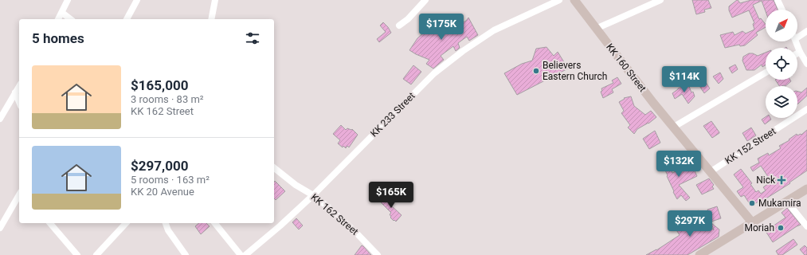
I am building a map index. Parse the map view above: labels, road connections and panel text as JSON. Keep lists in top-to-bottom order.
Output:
{
  "streets": {
    "main road": ["KK 160 Street"],
    "street": ["KK 233 Street", "KK 152 Street", "KK 162 Street"]
  },
  "crossings": [
    ["KK 160 Street", "KK 152 Street"],
    ["KK 233 Street", "KK 162 Street"]
  ],
  "places": {
    "other": ["Believers Eastern Church", "Mukamira", "Moriah"],
    "health": ["Nick"]
  },
  "north": "top right",
  "page": {
    "price": [
      "$175K",
      "$114K",
      "$132K",
      "$165K",
      "$297K"
    ],
    "heading": "5 homes",
    "list": [
      {
        "name": "$165,000",
        "note": "3 rooms · 83 m² · KK 162 Street"
      },
      {
        "name": "$297,000",
        "note": "5 rooms · 163 m² · KK 20 Avenue"
      }
    ]
  }
}
